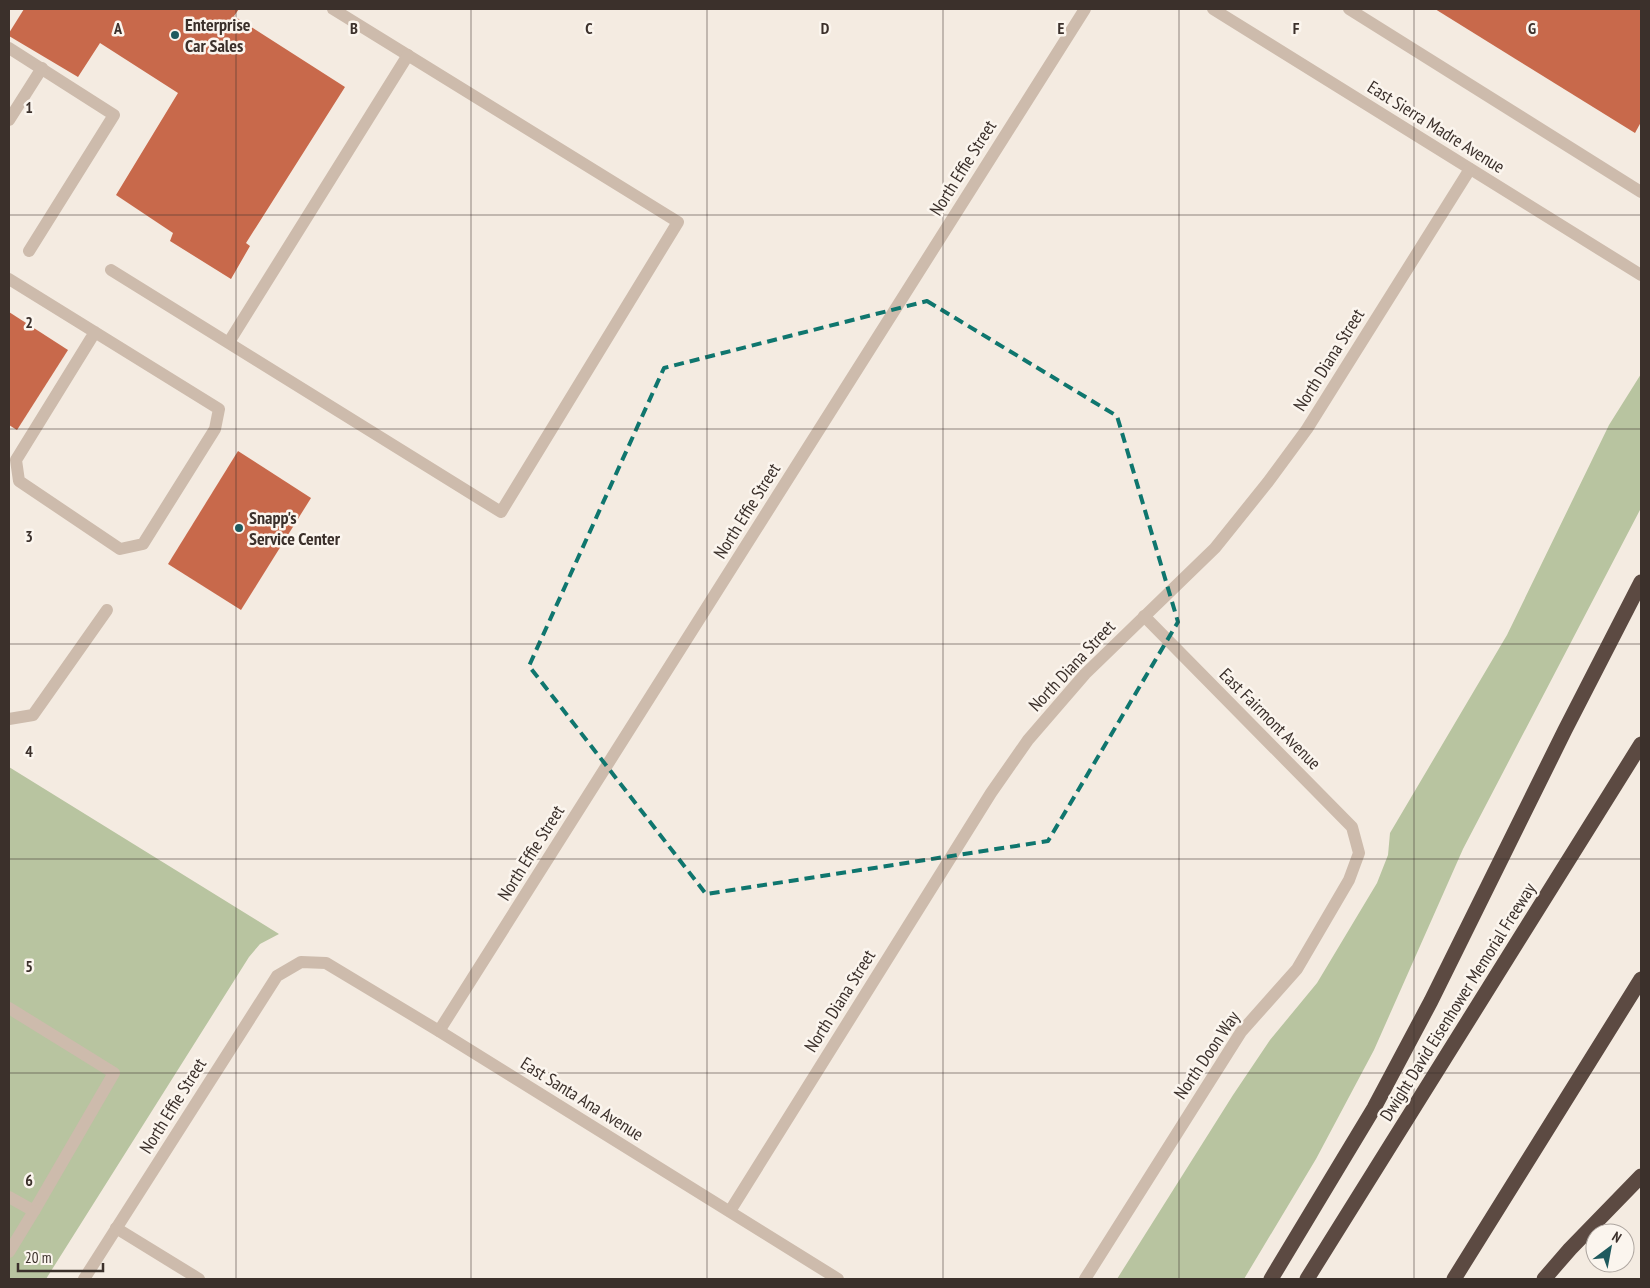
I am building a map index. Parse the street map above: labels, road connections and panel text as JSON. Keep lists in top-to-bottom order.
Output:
{
  "streets": {
    "highway": ["Dwight David Eisenhower Memorial Freeway"],
    "street": [
      "East Sierra Madre Avenue",
      "North Effie Street",
      "North Diana Street",
      "East Fairmont Avenue",
      "North Doon Way",
      "East Santa Ana Avenue"
    ]
  },
  "crossings": [
    ["East Sierra Madre Avenue", "North Diana Street"],
    ["North Effie Street", "East Santa Ana Avenue"],
    ["North Diana Street", "East Fairmont Avenue"],
    ["North Diana Street", "East Santa Ana Avenue"],
    ["East Fairmont Avenue", "North Doon Way"]
  ],
  "places": ["Enterprise Car Sales", "Snapp's Service Center"],
  "scale_bar": "20 m",
  "north": "top right",
  "grid": {
    "columns": [
      "A",
      "B",
      "C",
      "D",
      "E",
      "F",
      "G"
    ],
    "rows": [
      "1",
      "2",
      "3",
      "4",
      "5",
      "6"
    ]
  }
}
